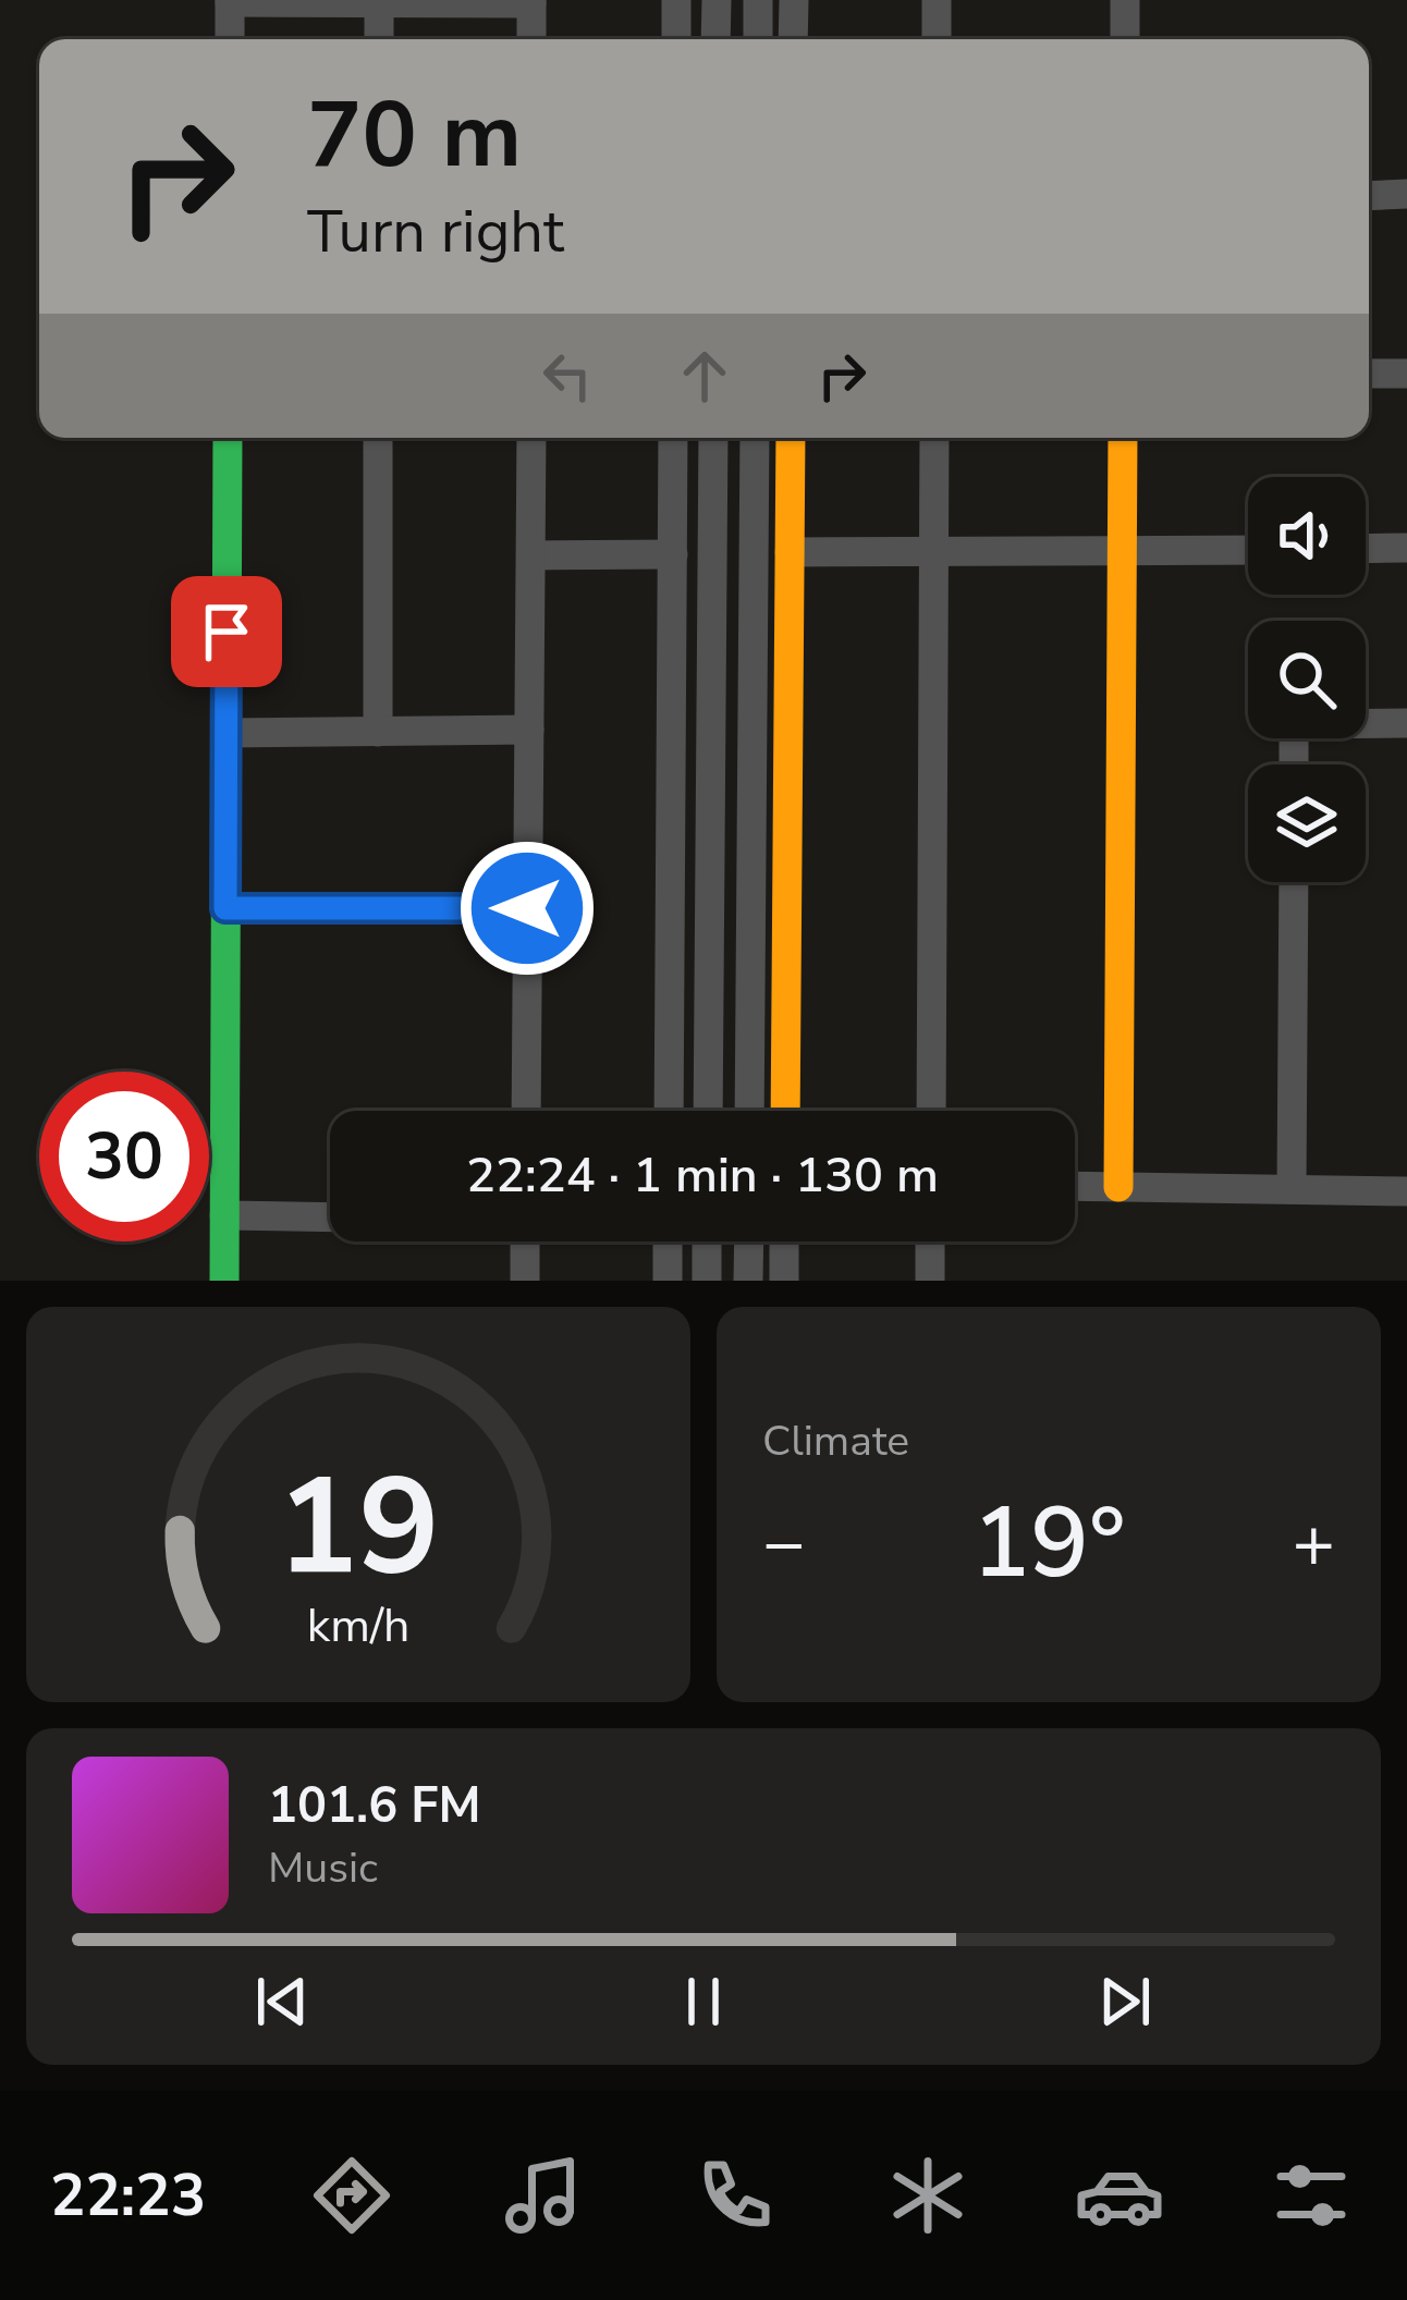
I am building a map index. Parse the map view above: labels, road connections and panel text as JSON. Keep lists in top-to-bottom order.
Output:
{
  "page": {
    "turn": ["70 m", "Turn right"],
    "limit": "30",
    "trip": "22:24 · 1 min · 130 m",
    "tile": "Climate",
    "heat": ["−", "19°", "+"],
    "song": ["101.6 FM", "Music"],
    "tabs": "22:23",
    "gauge": ["19", "km/h"]
  }
}
